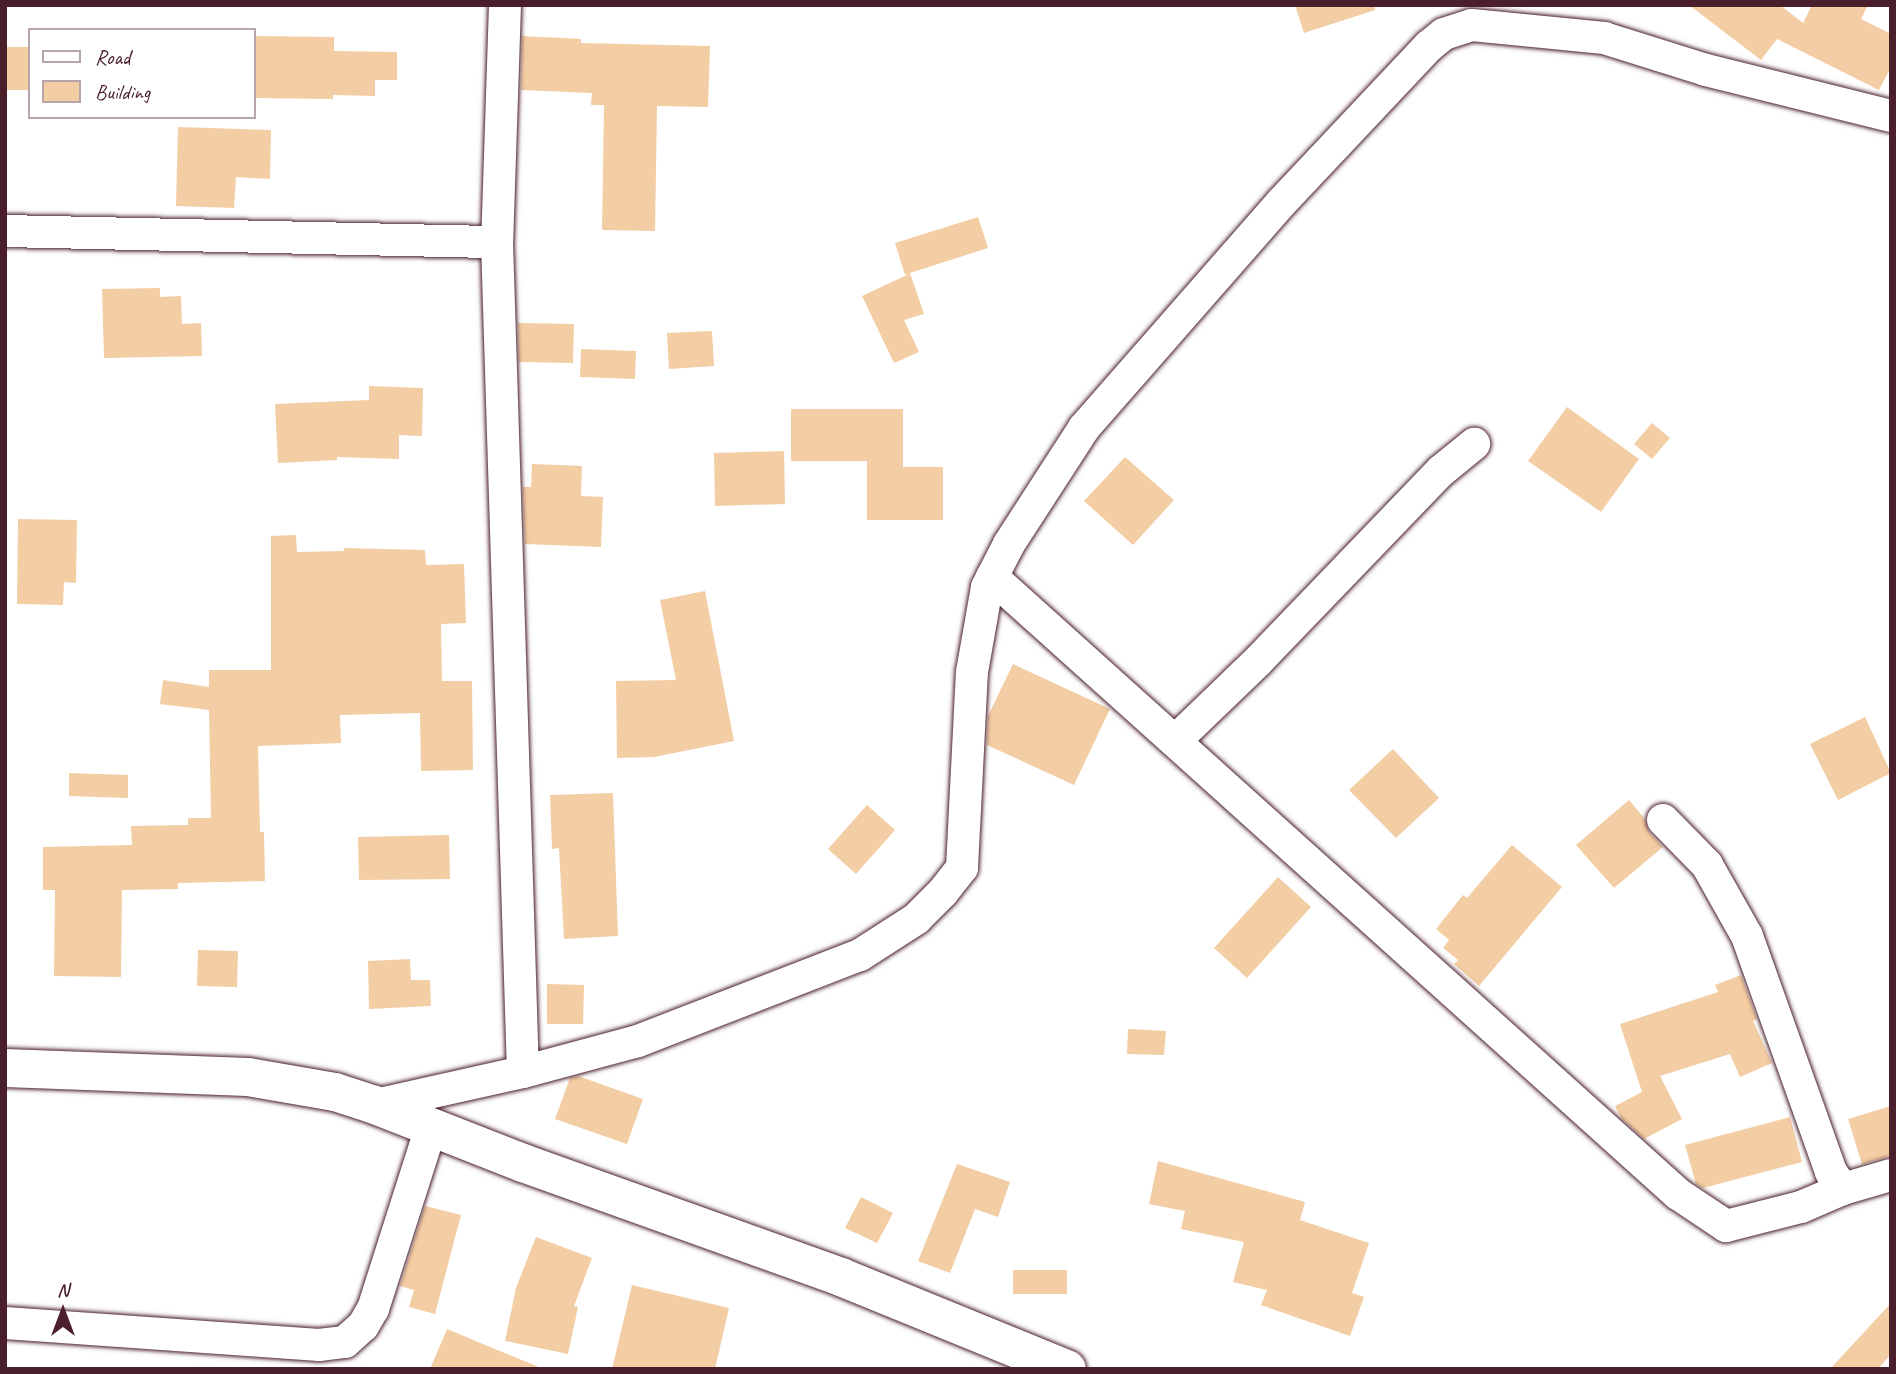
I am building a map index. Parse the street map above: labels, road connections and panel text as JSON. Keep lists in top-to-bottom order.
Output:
{
  "legend": ["Road", "Building"],
  "north": "top"
}
